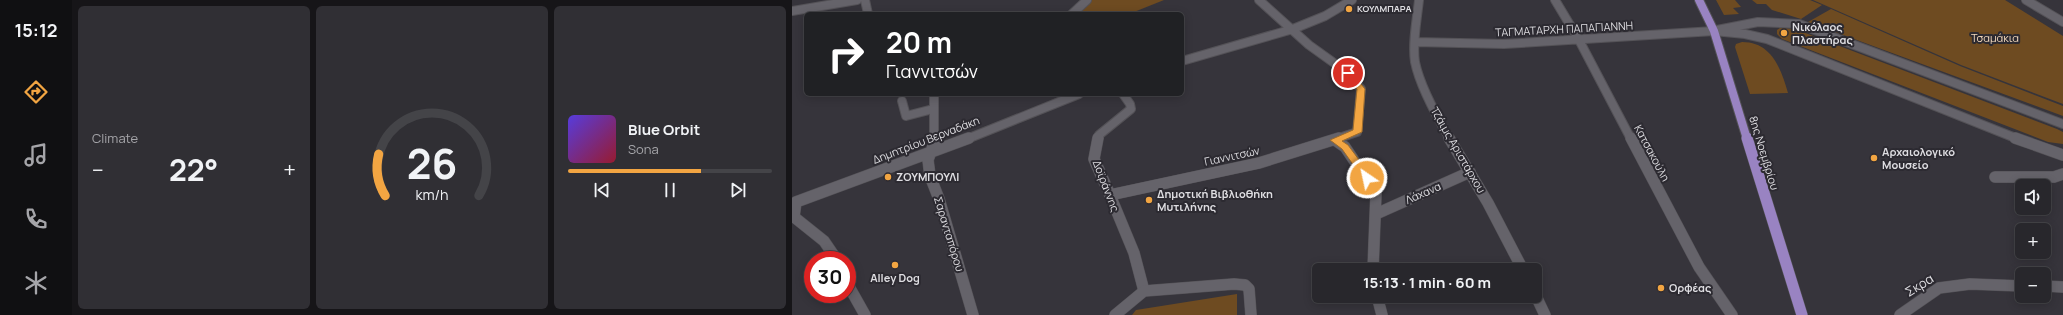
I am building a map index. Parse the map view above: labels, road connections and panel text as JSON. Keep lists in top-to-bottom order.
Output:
{
  "streets": {
    "main road": ["8ης Νοεμβρίου"],
    "street": [
      "ΤΑΓΜΑΤΑΡΧΗ ΠΑΠΑΓΙΑΝΝΗ",
      "Δημητρίου Βερναδάκη",
      "Τζάιμς Αριστάρχου",
      "Κατσακούλη",
      "Γιαννιτσών",
      "Δοϊράννης",
      "Λάχανα",
      "Σαρανταπόρου",
      "Σκρα"
    ]
  },
  "crossings": [
    ["ΤΑΓΜΑΤΑΡΧΗ ΠΑΠΑΓΙΑΝΝΗ", "Τζάιμς Αριστάρχου"],
    ["ΤΑΓΜΑΤΑΡΧΗ ΠΑΠΑΓΙΑΝΝΗ", "Κατσακούλη"],
    ["ΤΑΓΜΑΤΑΡΧΗ ΠΑΠΑΓΙΑΝΝΗ", "8ης Νοεμβρίου"],
    ["Δημητρίου Βερναδάκη", "Σαρανταπόρου"],
    ["Τζάιμς Αριστάρχου", "Λάχανα"],
    ["Γιαννιτσών", "Δοϊράννης"]
  ],
  "parks": ["Τσαμάκια"],
  "places": [
    "ΚΟΥΛΜΠΑΡΑ",
    "Νικόλαος Πλαστήρας",
    "Αρχαιολογικό Μουσείο",
    "ΖΟΥΜΠΟΥΛΙ",
    "Δημοτική Βιβλιοθήκη Μυτιλήνης",
    "Alley Dog",
    "Ορφέας"
  ],
  "page": {
    "tabs": "15:12",
    "tile": "Climate",
    "turn": ["20 m", "Γιαννιτσών"],
    "song": ["Blue Orbit", "Sona"],
    "heat": ["−", "22°", "+"],
    "map_buttons": ["+", "−"],
    "limit": "30",
    "trip": "15:13 · 1 min · 60 m",
    "gauge": ["26", "km/h"]
  }
}
